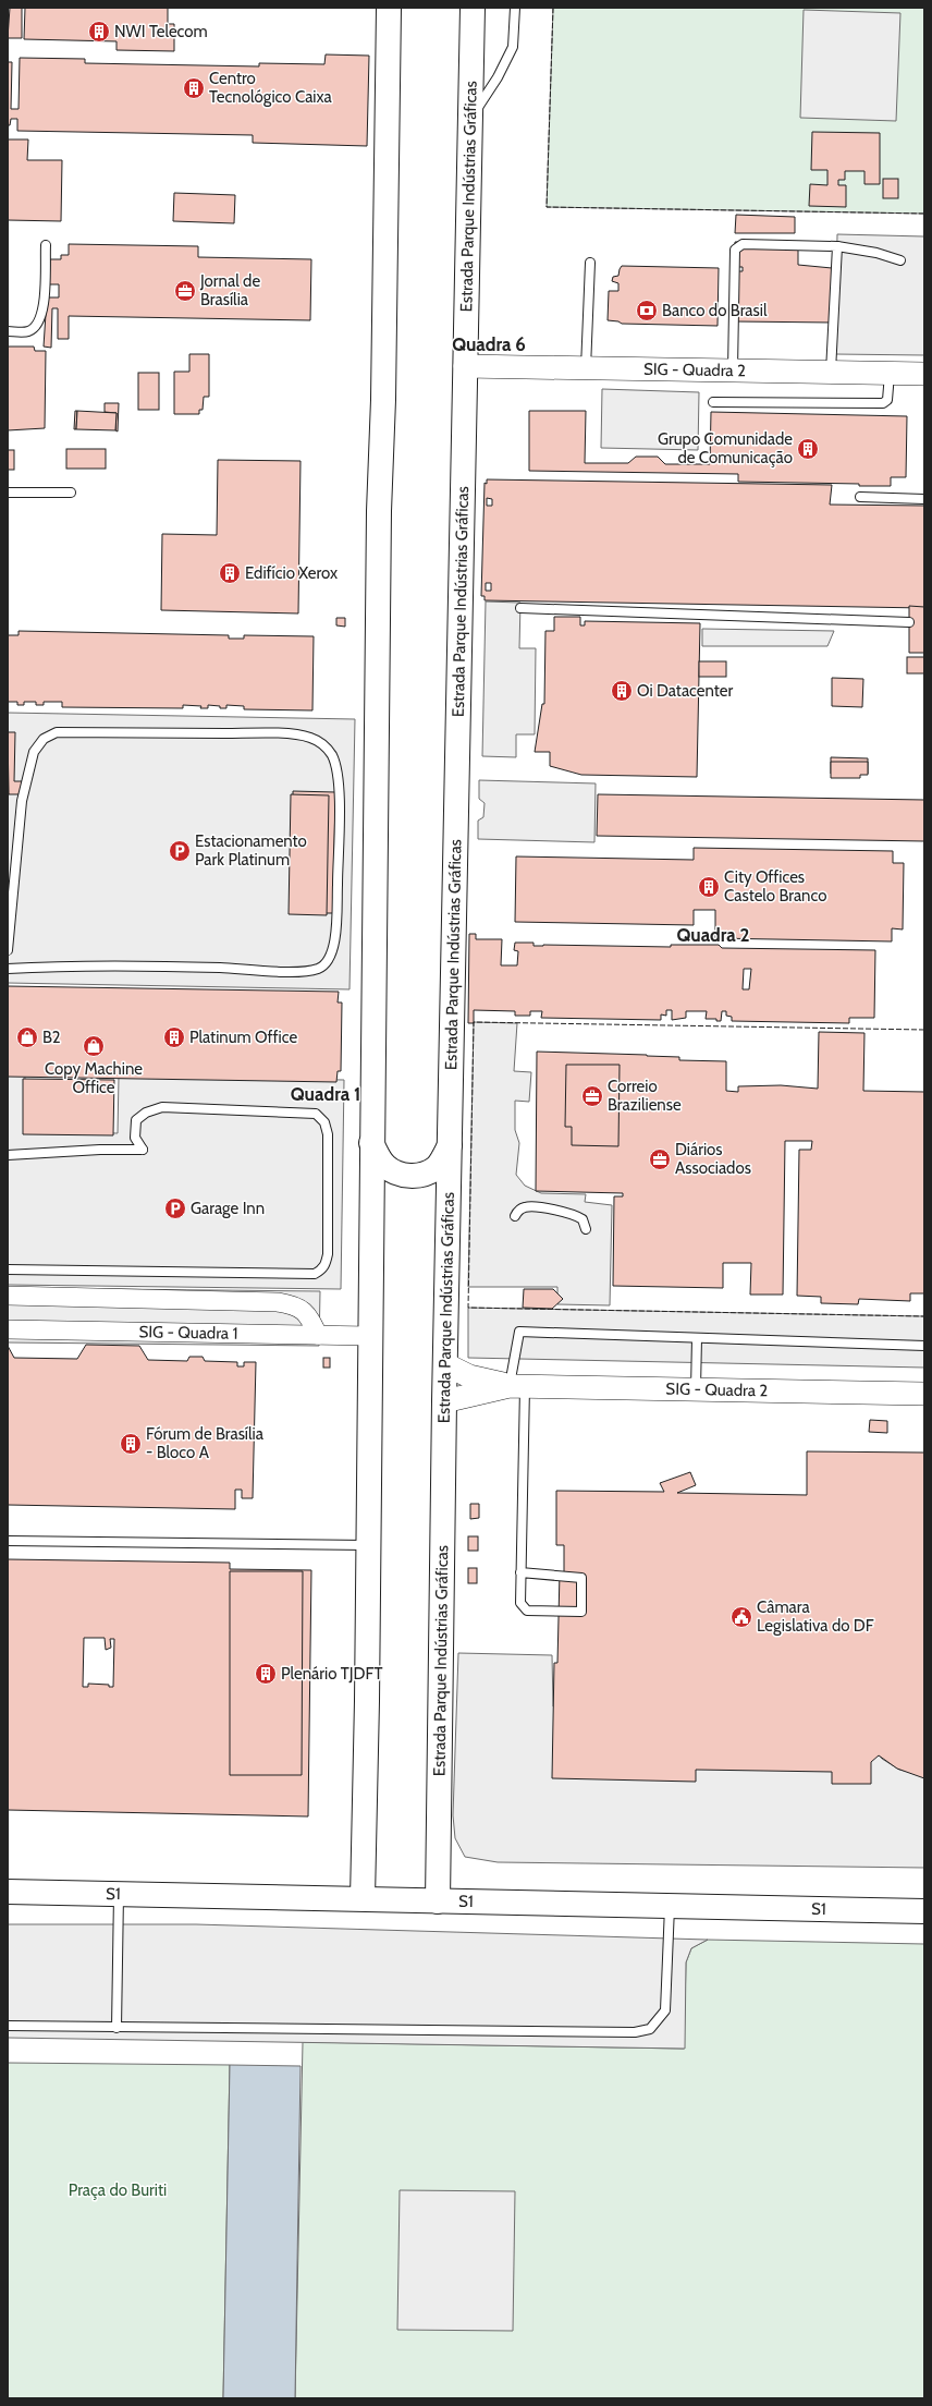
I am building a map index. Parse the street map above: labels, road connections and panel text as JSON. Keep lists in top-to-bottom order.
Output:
{
  "streets": {
    "main road": ["Estrada Parque Indústrias Gráficas", "S1"],
    "street": ["SIG - Quadra 2", "SIG - Quadra 1"]
  },
  "crossings": [
    ["Estrada Parque Indústrias Gráficas", "SIG - Quadra 2"],
    ["Estrada Parque Indústrias Gráficas", "S1"]
  ],
  "districts": ["Quadra 6", "Quadra 2", "Quadra 1"],
  "parks": ["Praça do Buriti"],
  "places": {
    "building": [
      "NWI Telecom",
      "Centro Tecnológico Caixa",
      "Grupo Comunidade de Comunicação",
      "Edifício Xerox",
      "Oi Datacenter",
      "City Offices Castelo Branco",
      "Platinum Office",
      "Fórum de Brasília - Bloco A",
      "Plenário TJDFT"
    ],
    "office": ["Jornal de Brasília", "Correio Braziliense", "Diários Associados"],
    "bank": ["Banco do Brasil"],
    "parking": ["Estacionamento Park Platinum", "Garage Inn"],
    "shop": ["B2", "Copy Machine Office"],
    "public building": ["Câmara Legislativa do DF"]
  }
}
